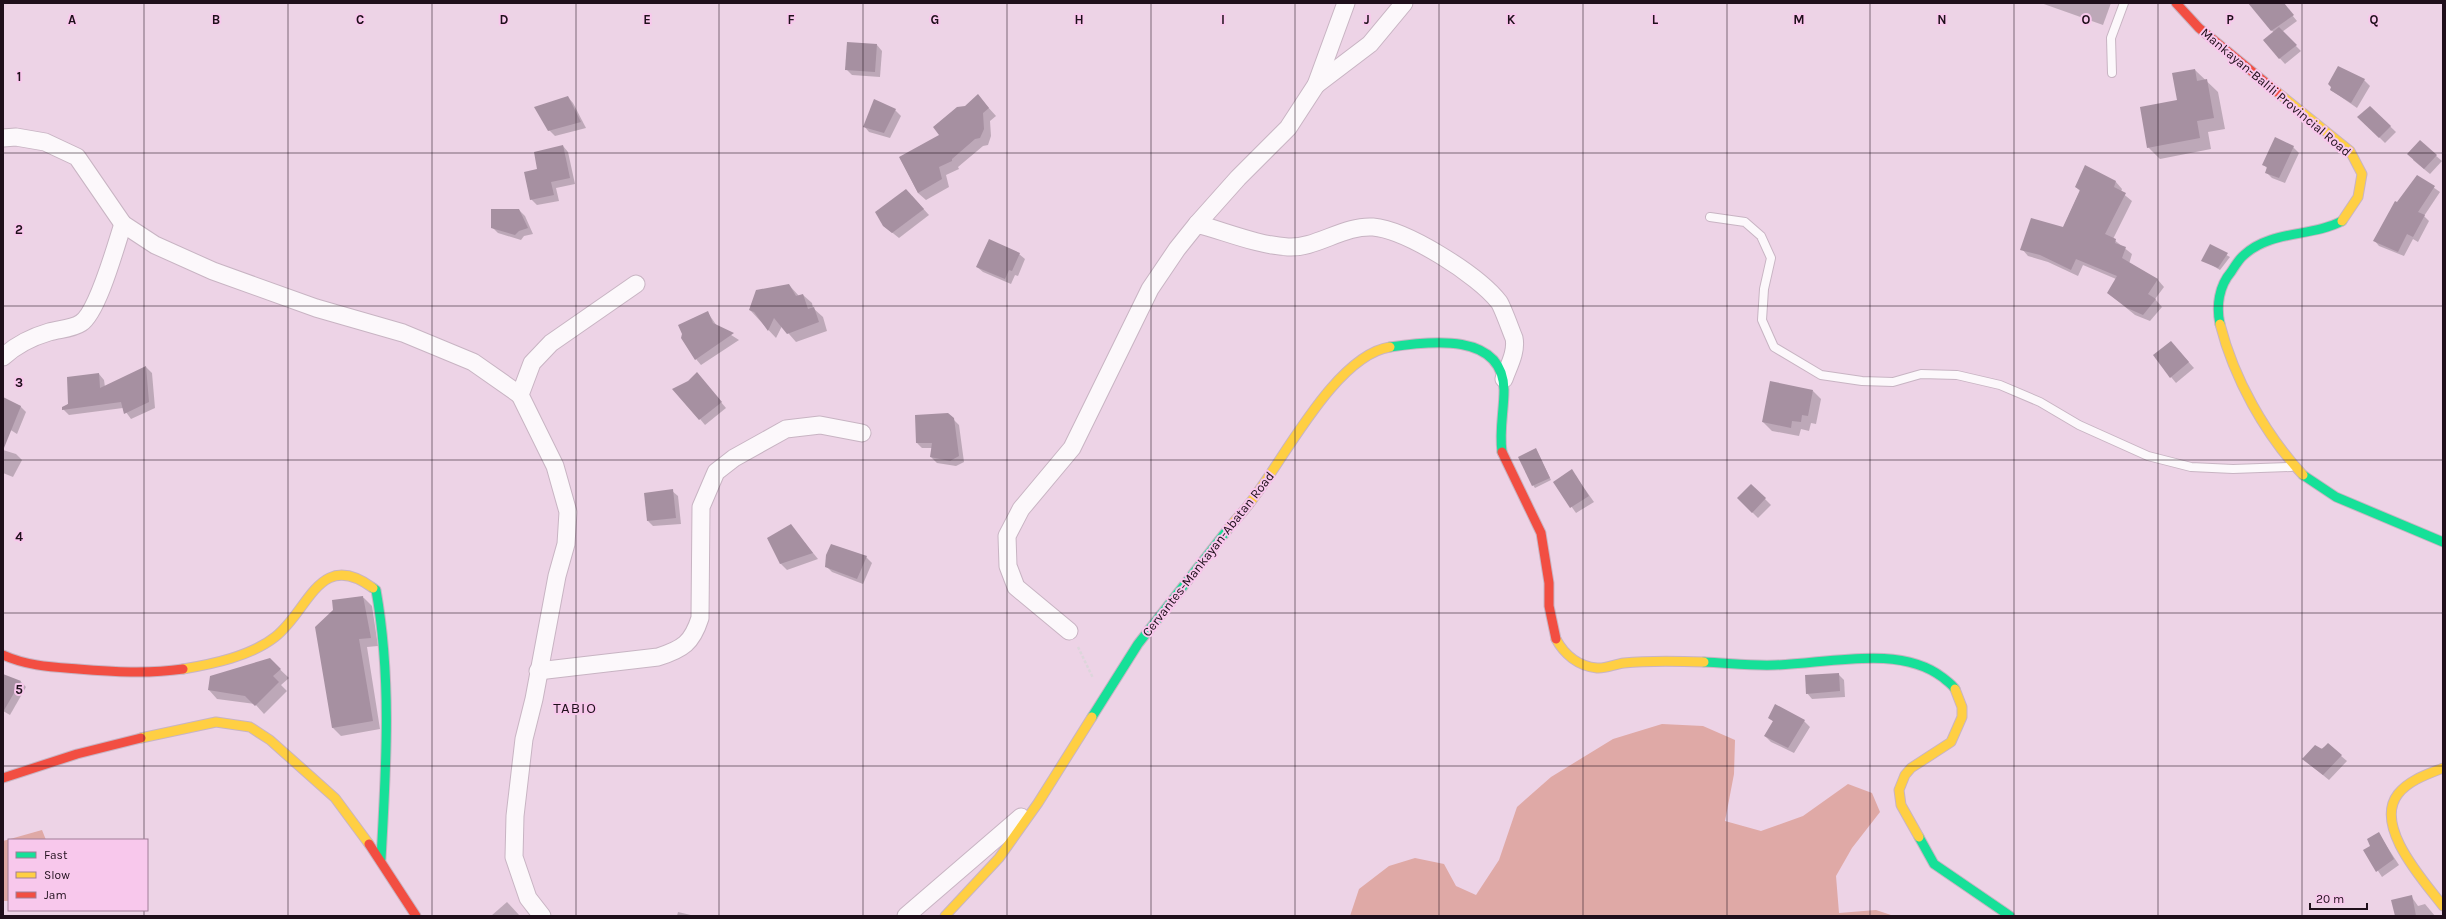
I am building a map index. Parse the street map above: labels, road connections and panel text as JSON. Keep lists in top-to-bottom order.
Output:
{
  "streets": {
    "main road": ["Mankayan-Balili Provincial Road", "Cervantes-Mankayan-Abatan Road"]
  },
  "districts": ["TABIO"],
  "legend": ["Fast", "Slow", "Jam"],
  "scale_bar": "20 m",
  "grid": {
    "columns": [
      "A",
      "B",
      "C",
      "D",
      "E",
      "F",
      "G",
      "H",
      "I",
      "J",
      "K",
      "L",
      "M",
      "N",
      "O",
      "P",
      "Q"
    ],
    "rows": [
      "1",
      "2",
      "3",
      "4",
      "5"
    ]
  }
}
